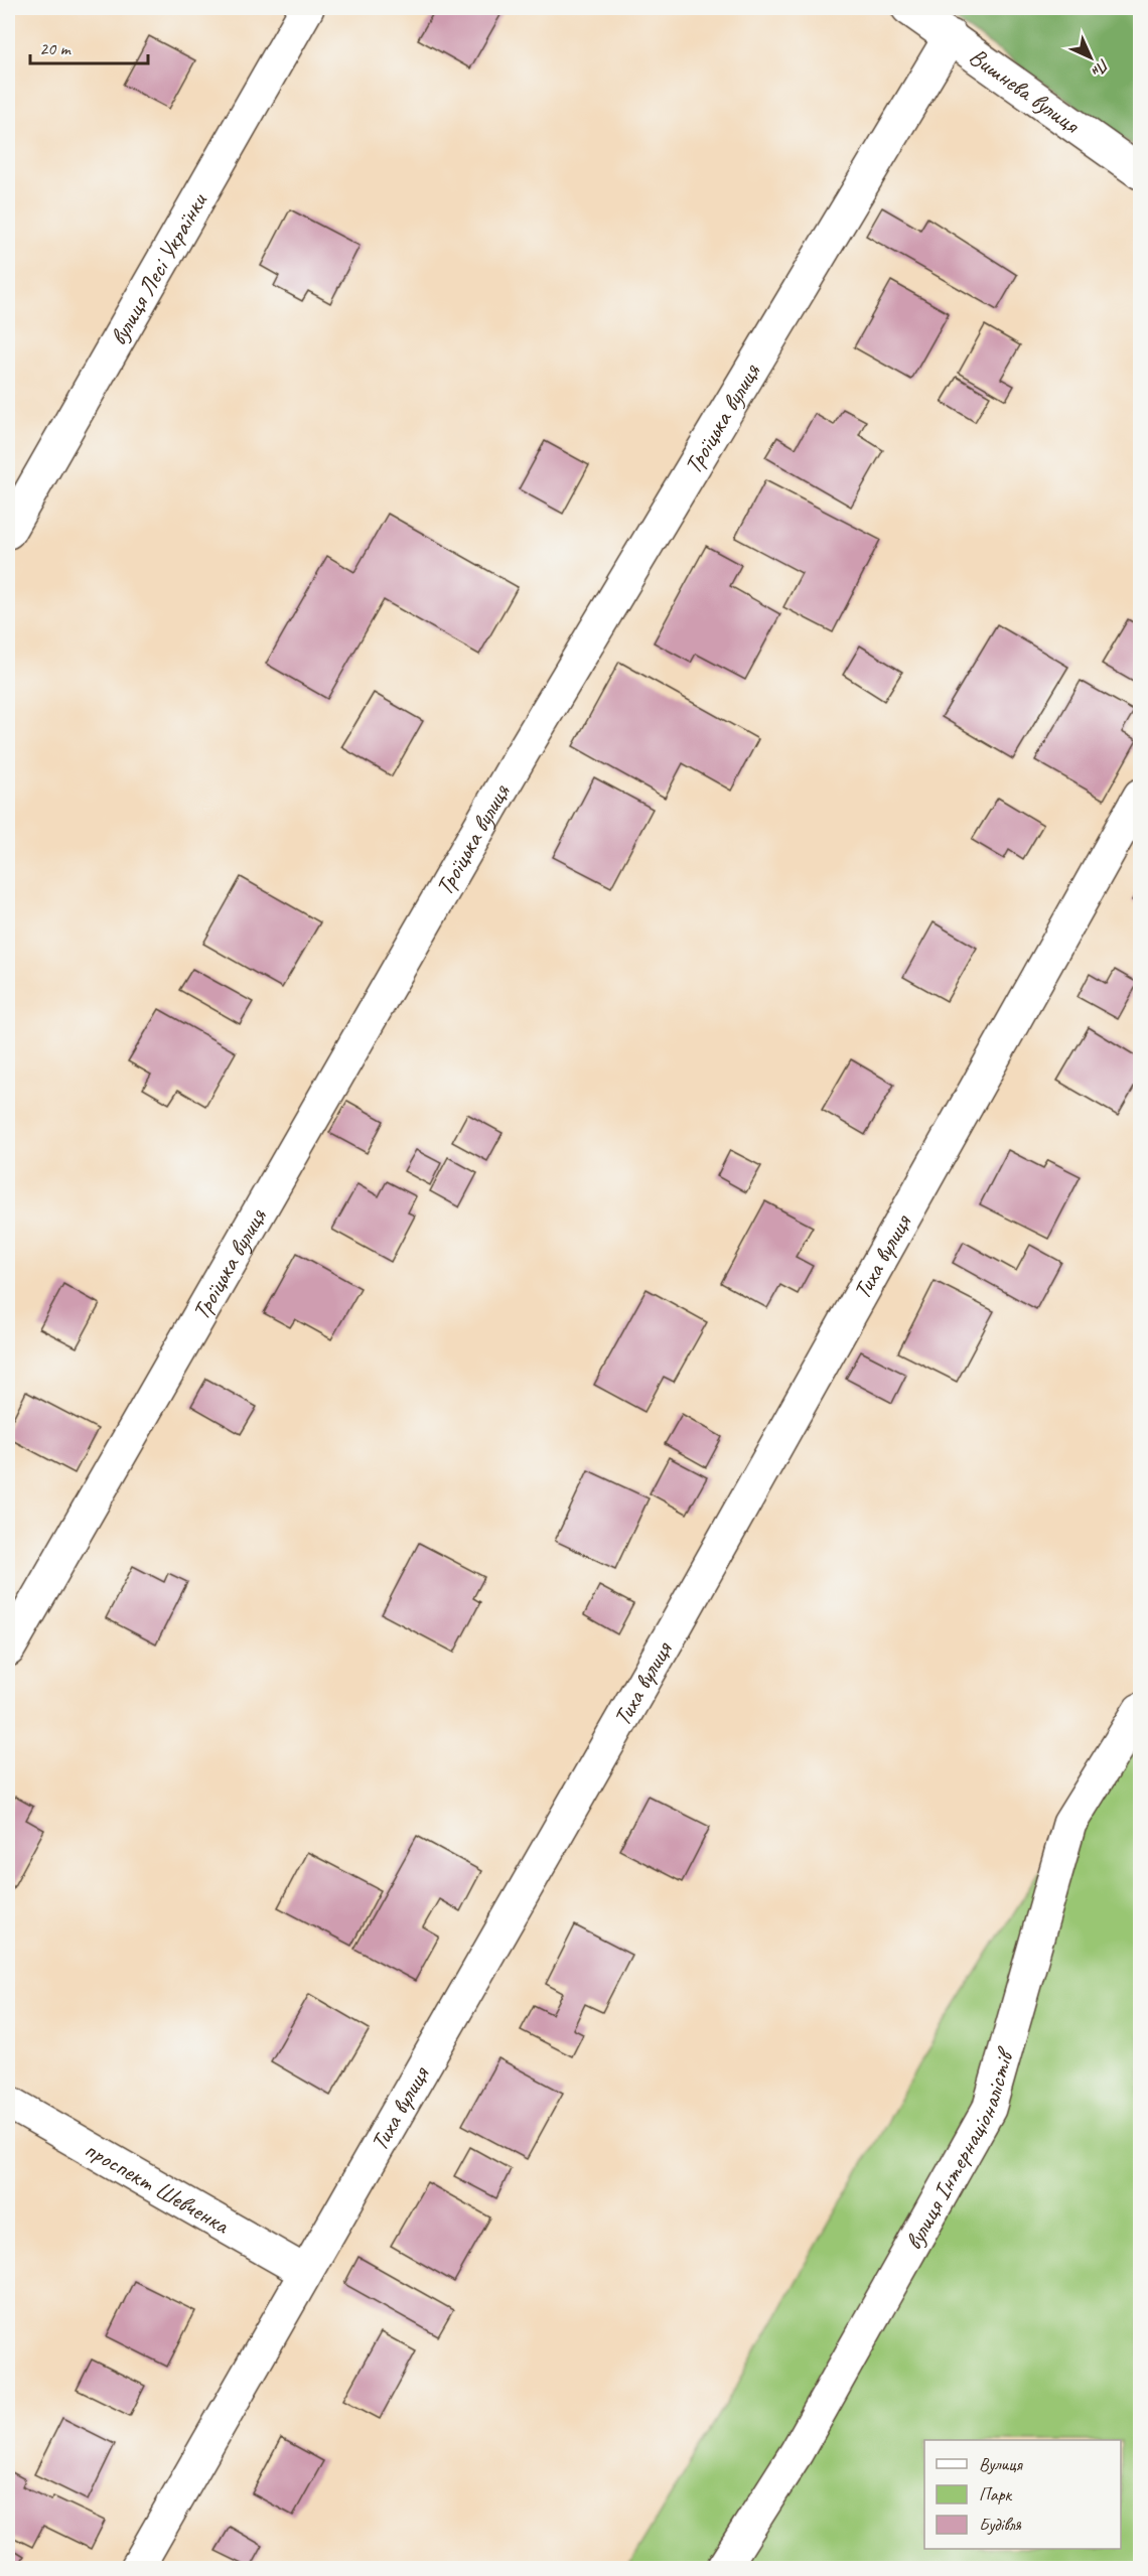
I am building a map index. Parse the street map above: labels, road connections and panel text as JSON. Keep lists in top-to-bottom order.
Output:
{
  "streets": {
    "street": [
      "Вишнева вулиця",
      "вулиця Лесі Українки",
      "Троїцька вулиця",
      "Тиха вулиця",
      "вулиця Інтернаціоналістів",
      "проспект Шевченка"
    ]
  },
  "crossings": [
    ["Вишнева вулиця", "Троїцька вулиця"],
    ["Тиха вулиця", "проспект Шевченка"]
  ],
  "legend": ["Вулиця", "Парк", "Будівля"],
  "scale_bar": "20 m",
  "north": "bottom right"
}
